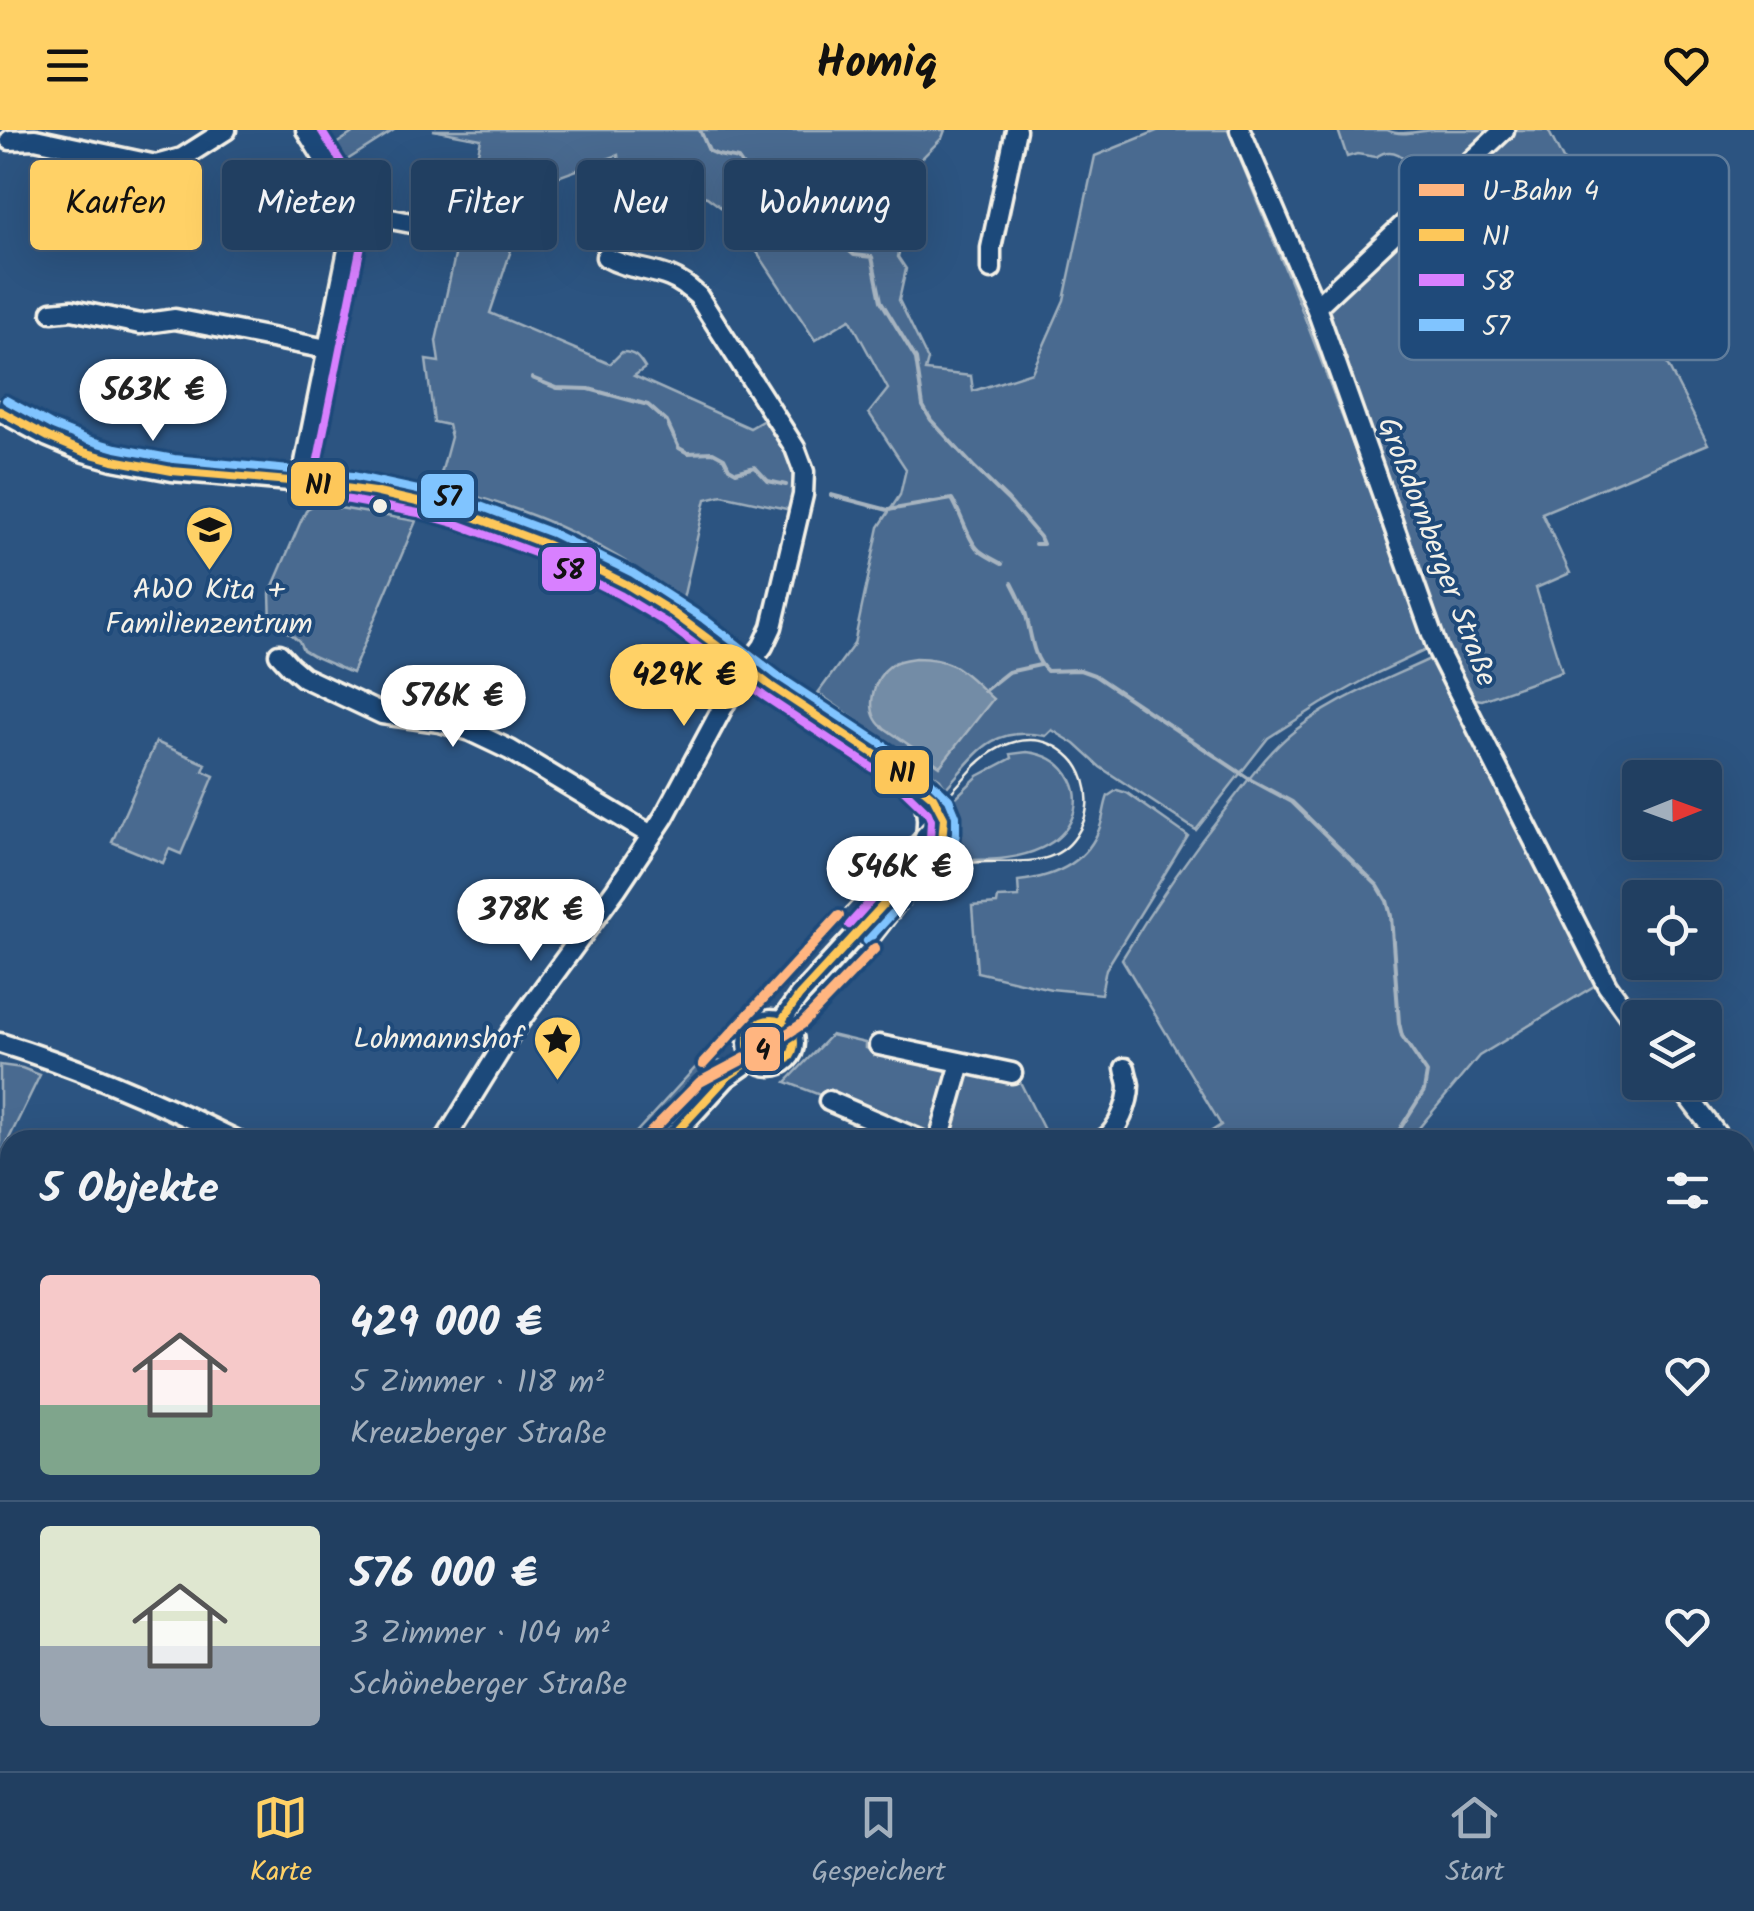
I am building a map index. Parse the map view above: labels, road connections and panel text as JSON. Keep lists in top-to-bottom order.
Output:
{
  "streets": {
    "street": ["Großdornberger Straße"]
  },
  "places": {
    "school or university": ["AWO Kita + Familienzentrum"],
    "place": ["Lohmannshof"]
  },
  "lines": [
    "transit line 58",
    "transit line 57",
    "transit line N1",
    "metro line 4"
  ],
  "legend": [
    "U-Bahn 4",
    "N1",
    "58",
    "57"
  ],
  "north": "right",
  "page": {
    "header": "Homiq",
    "chip": [
      "Kaufen",
      "Mieten",
      "Filter",
      "Neu",
      "Wohnung"
    ],
    "price": [
      "563K €",
      "429K €",
      "576K €",
      "546K €",
      "378K €"
    ],
    "heading": "5 Objekte",
    "list": [
      {
        "name": "429 000 €",
        "note": "5 Zimmer · 118 m² · Kreuzberger Straße"
      },
      {
        "name": "576 000 €",
        "note": "3 Zimmer · 104 m² · Schöneberger Straße"
      }
    ],
    "tabs": ["Karte", "Gespeichert", "Start"]
  }
}
